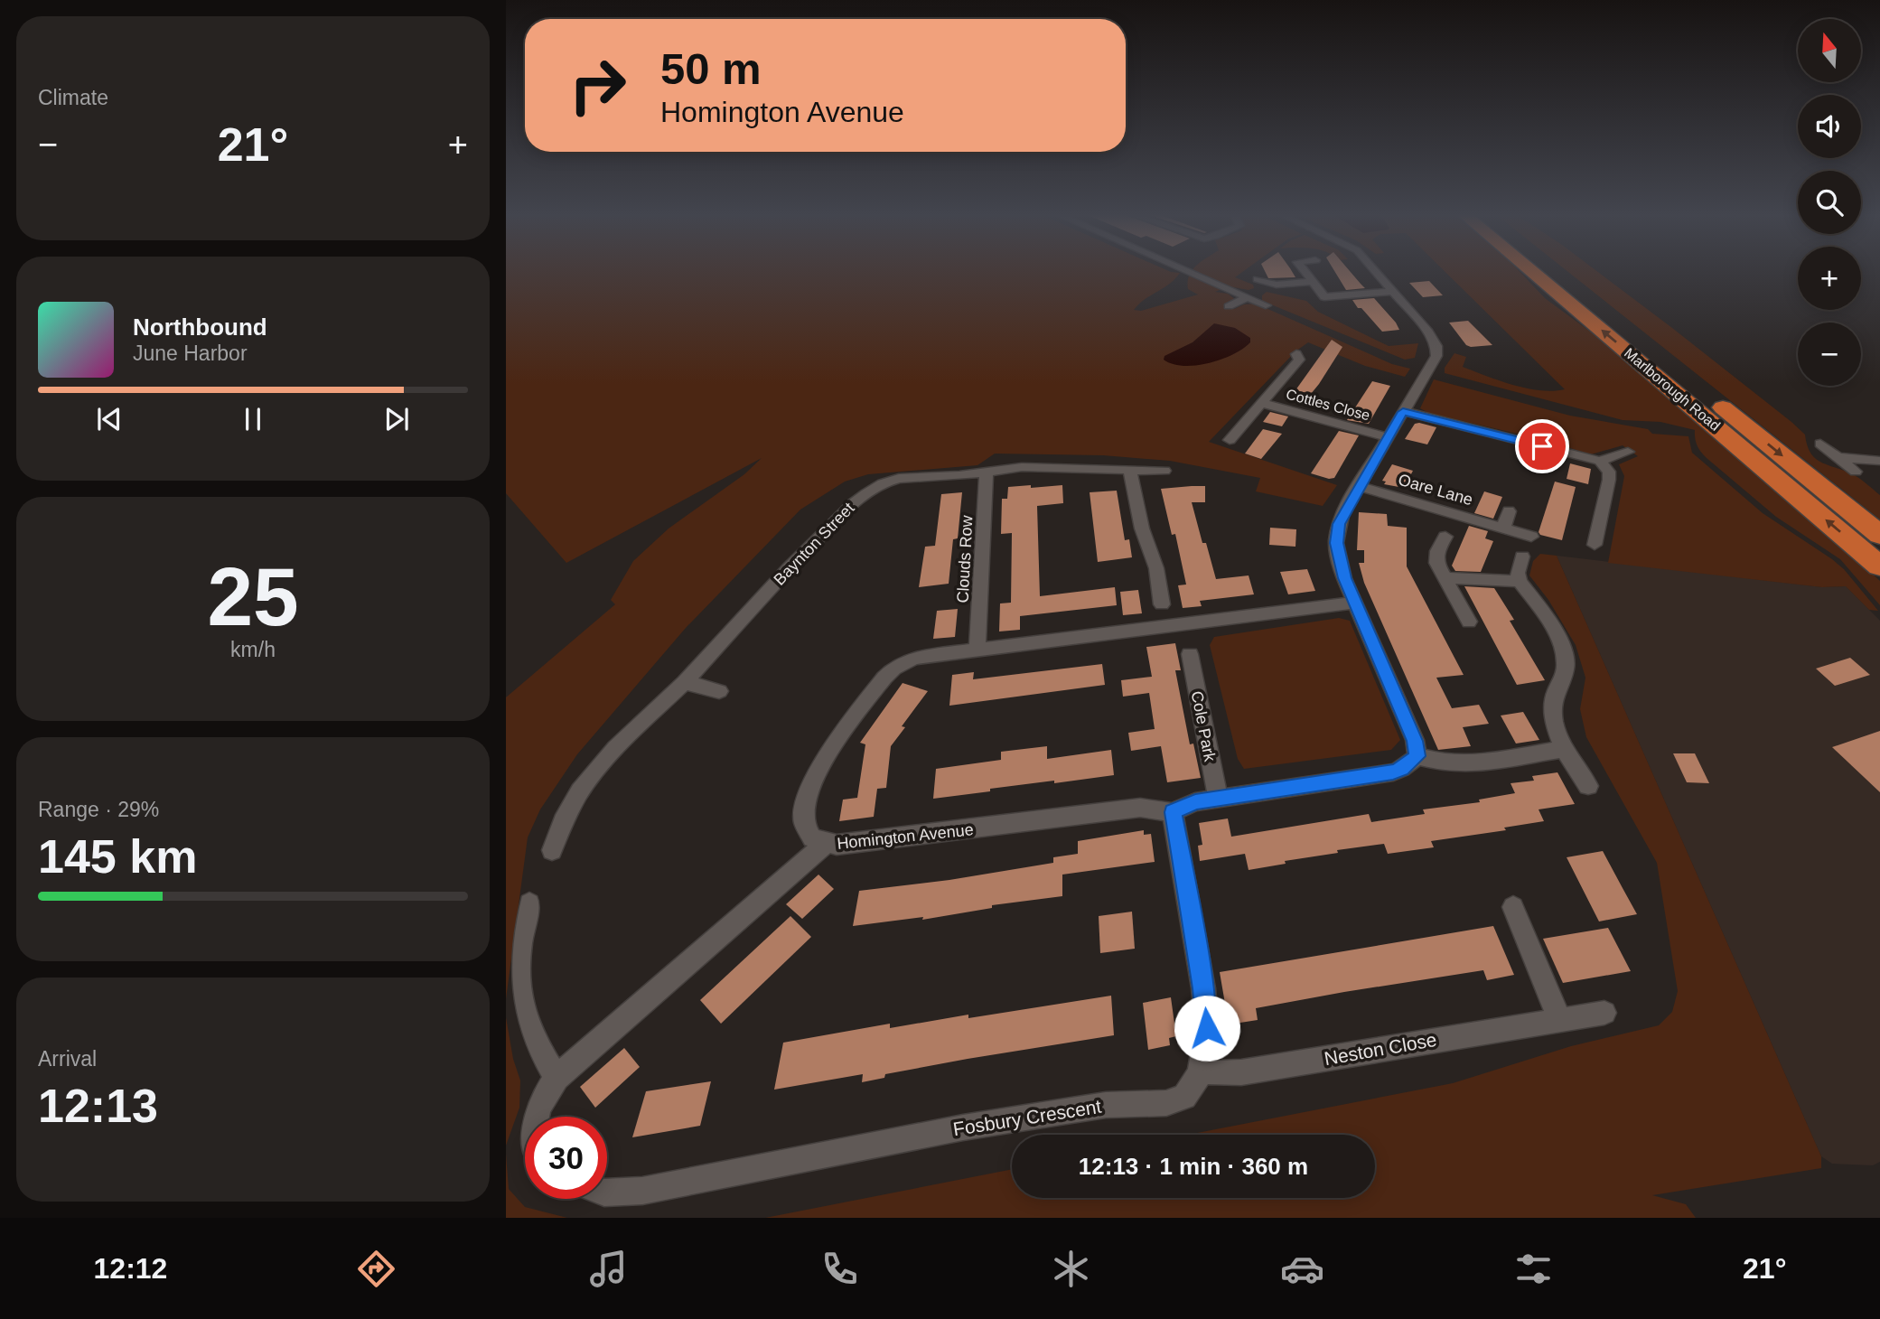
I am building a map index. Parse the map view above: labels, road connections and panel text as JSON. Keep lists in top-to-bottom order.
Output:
{
  "streets": {
    "highway": ["Marlborough Road"],
    "street": [
      "Cottles Close",
      "Oare Lane",
      "Baynton Street",
      "Clouds Row",
      "Cole Park",
      "Homington Avenue",
      "Neston Close",
      "Fosbury Crescent"
    ]
  },
  "crossings": [
    ["Baynton Street", "Clouds Row"],
    ["Clouds Row", "Homington Avenue"],
    ["Cole Park", "Homington Avenue"],
    ["Homington Avenue", "Fosbury Crescent"],
    ["Neston Close", "Fosbury Crescent"]
  ],
  "north": "top",
  "page": {
    "tile": [
      "Climate",
      ["25", "km/h"],
      ["Range · 29%", "145 km"],
      ["Arrival", "12:13"]
    ],
    "map_buttons": ["+", "−"],
    "turn": ["50 m", "Homington Avenue"],
    "heat": ["−", "21°", "+"],
    "song": ["Northbound", "June Harbor"],
    "limit": "30",
    "trip": "12:13 · 1 min · 360 m",
    "tabs": ["12:12", "21°"]
  }
}
